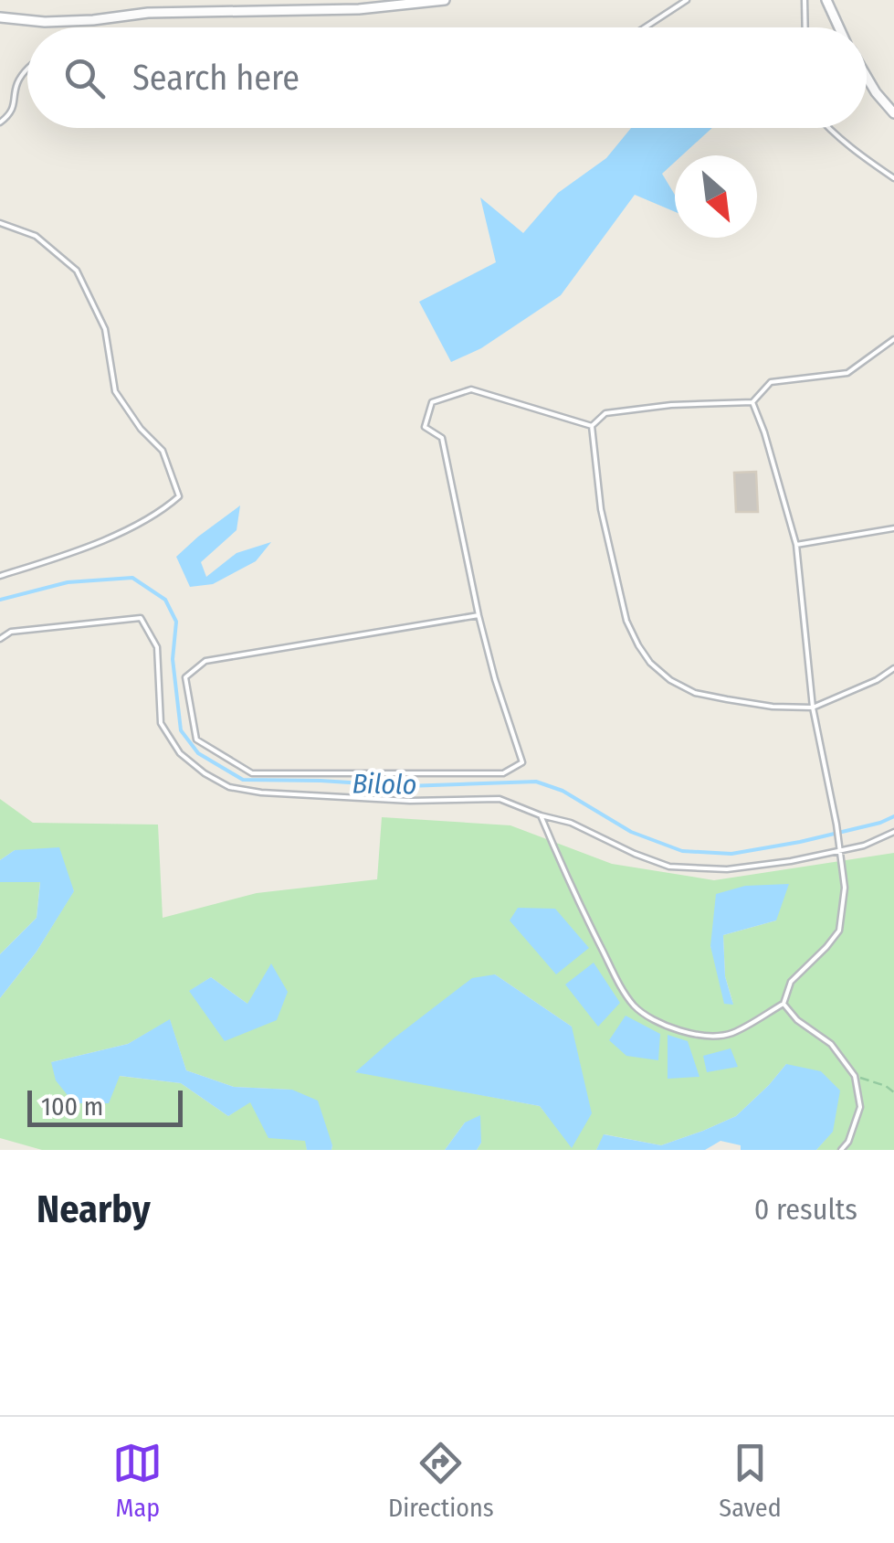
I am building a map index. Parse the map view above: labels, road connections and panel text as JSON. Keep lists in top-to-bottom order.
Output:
{
  "water": ["Bilolo"],
  "scale_bar": "100 m",
  "north": "bottom right",
  "page": {
    "search": "Search here",
    "scale": "100 m",
    "heading": ["Nearby", "0 results"],
    "nav": ["Map", "Directions", "Saved"]
  }
}
